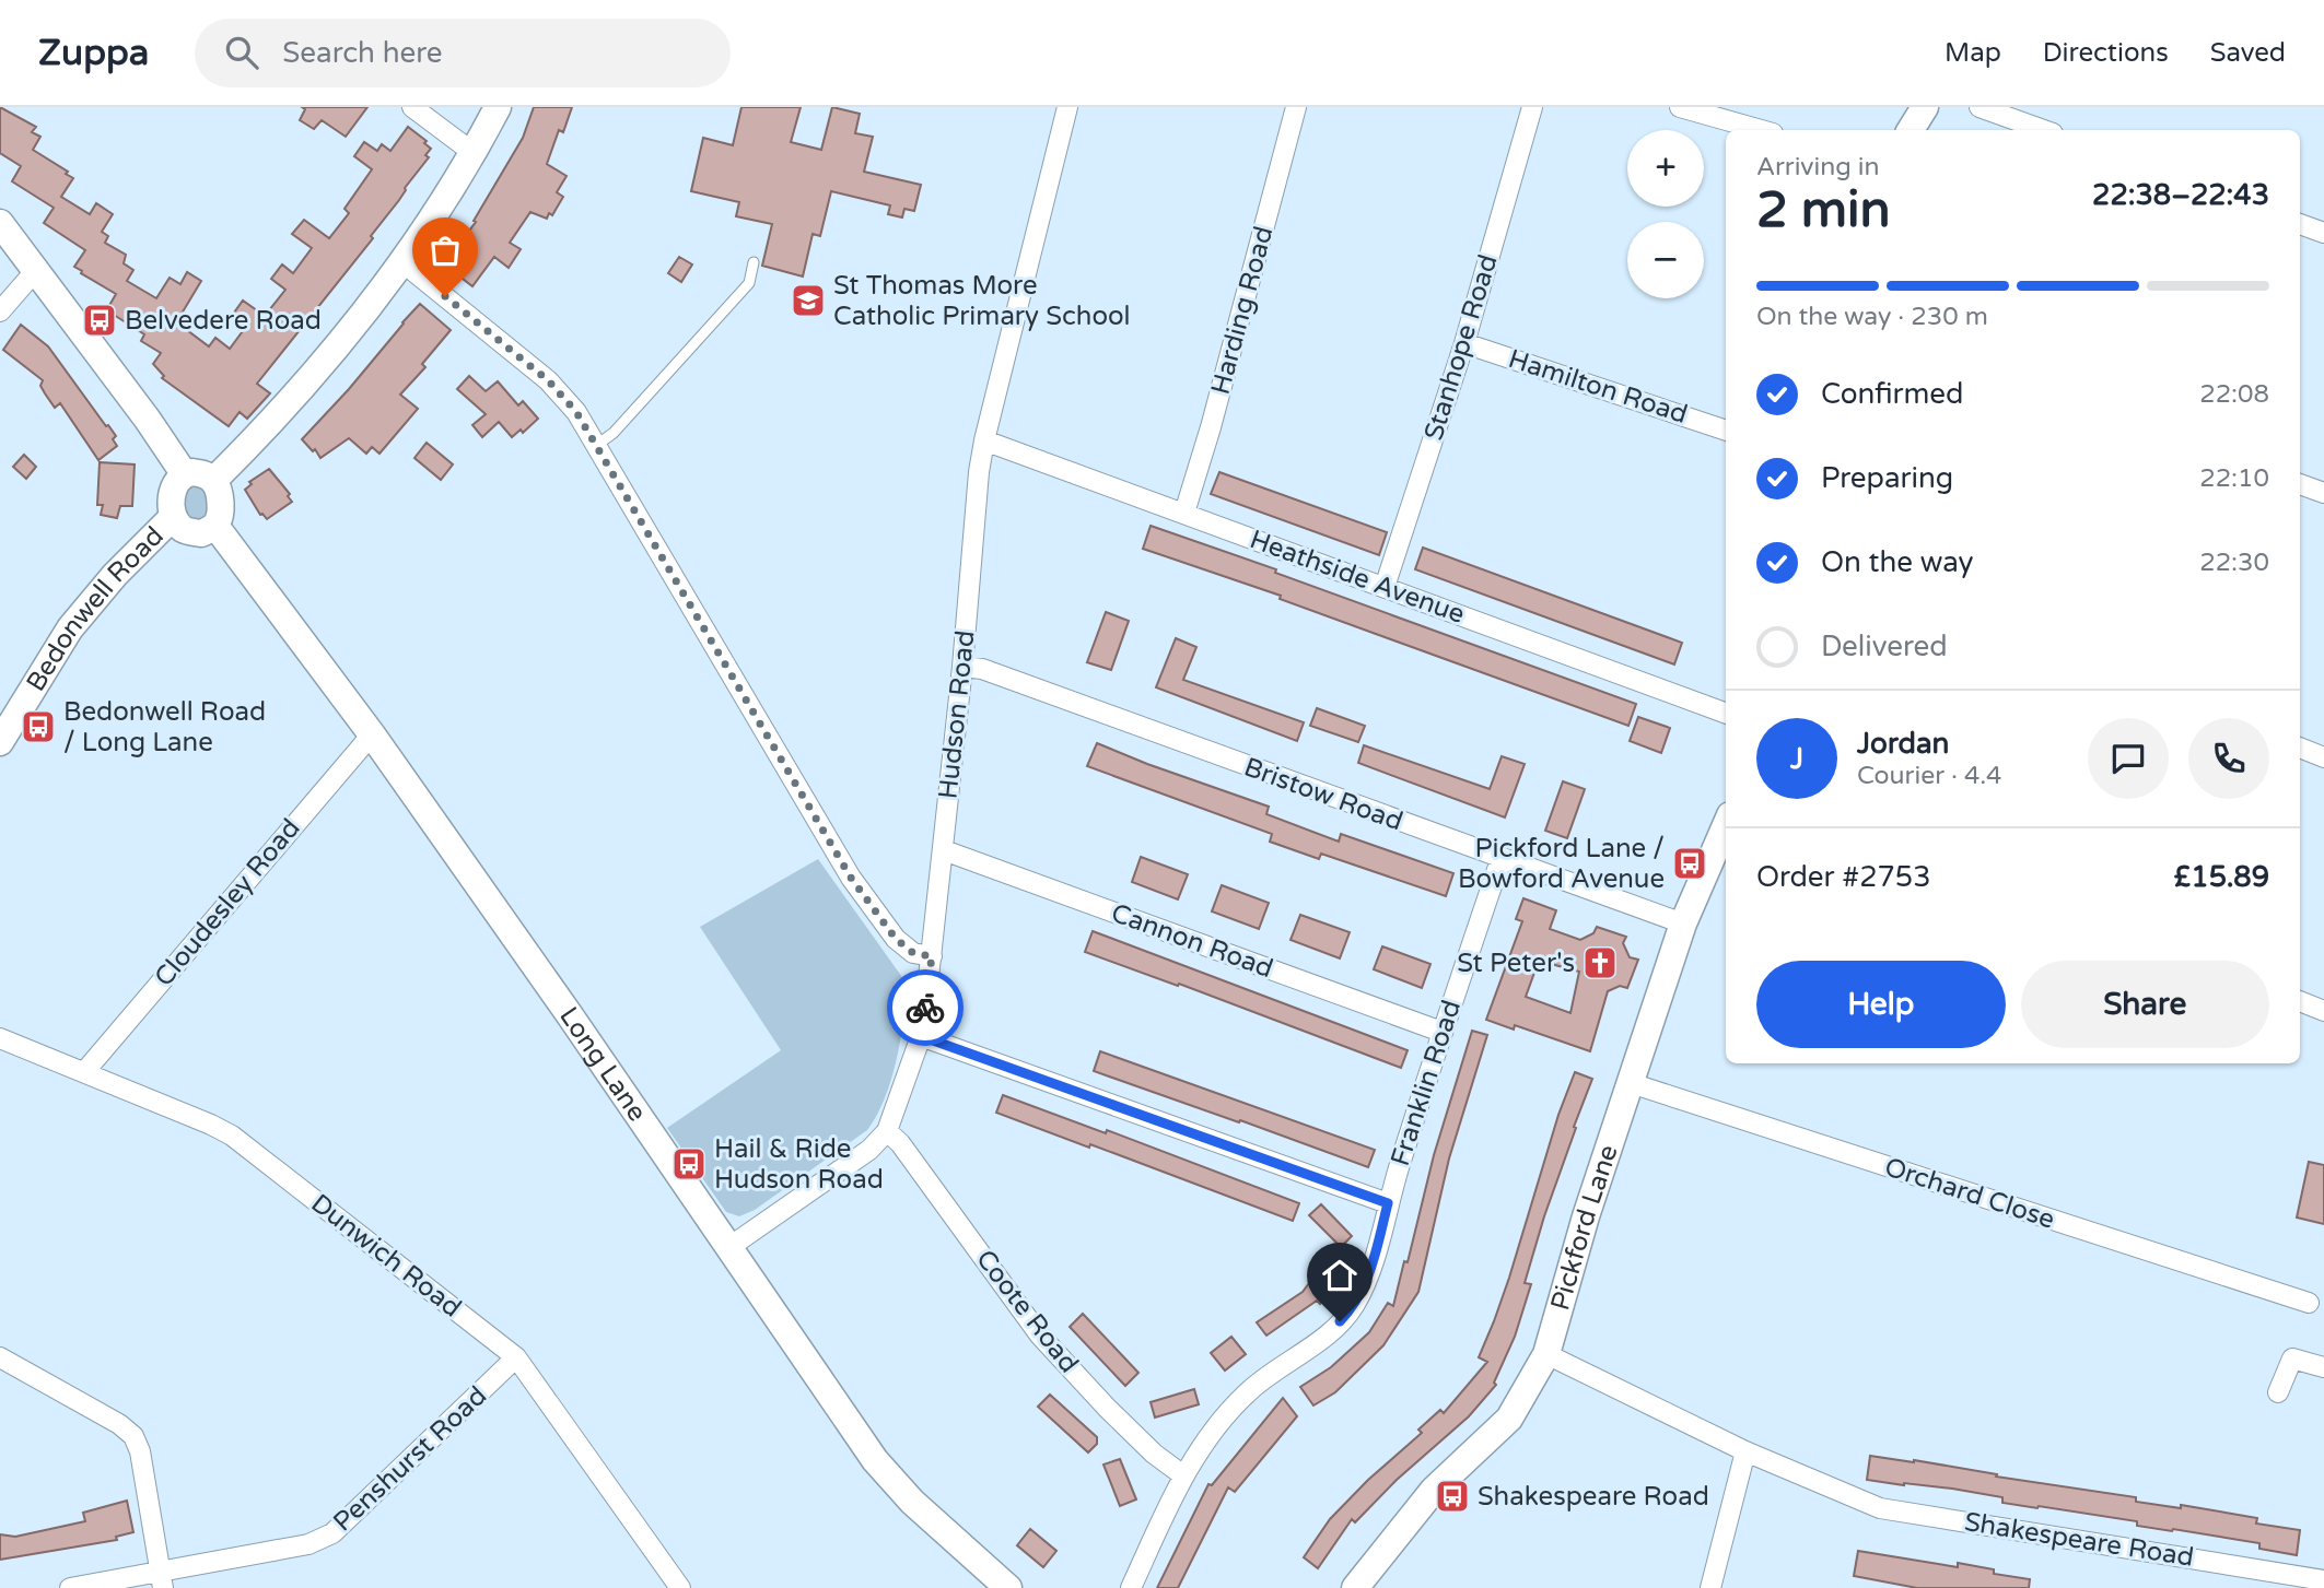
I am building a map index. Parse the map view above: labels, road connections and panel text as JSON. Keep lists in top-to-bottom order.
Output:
{
  "streets": {
    "street": [
      "Harding Road",
      "Stanhope Road",
      "Hamilton Road",
      "Heathside Avenue",
      "Bedonwell Road",
      "Hudson Road",
      "Bristow Road",
      "Cloudesley Road",
      "Cannon Road",
      "Long Lane",
      "Franklin Road",
      "Orchard Close",
      "Pickford Lane",
      "Dunwich Road",
      "Coote Road",
      "Penshurst Road",
      "Shakespeare Road"
    ]
  },
  "crossings": [
    ["Harding Road", "Heathside Avenue"],
    ["Stanhope Road", "Hamilton Road"],
    ["Stanhope Road", "Heathside Avenue"],
    ["Heathside Avenue", "Hudson Road"],
    ["Bedonwell Road", "Long Lane"],
    ["Hudson Road", "Bristow Road"],
    ["Hudson Road", "Cannon Road"],
    ["Hudson Road", "Long Lane"],
    ["Hudson Road", "Coote Road"],
    ["Bristow Road", "Franklin Road"],
    ["Bristow Road", "Pickford Lane"],
    ["Cloudesley Road", "Long Lane"],
    ["Cloudesley Road", "Dunwich Road"],
    ["Cannon Road", "Franklin Road"],
    ["Franklin Road", "Coote Road"],
    ["Orchard Close", "Pickford Lane"],
    ["Pickford Lane", "Shakespeare Road"],
    ["Dunwich Road", "Penshurst Road"]
  ],
  "places": {
    "school or university": ["St Thomas More Catholic Primary School"],
    "bus stop": [
      "Belvedere Road",
      "Bedonwell Road / Long Lane",
      "Pickford Lane / Bowford Avenue",
      "Hail & Ride Hudson Road",
      "Shakespeare Road"
    ],
    "church": ["St Peter's"]
  },
  "page": {
    "header": "Zuppa",
    "search": "Search here",
    "nav": ["Map", "Directions", "Saved"],
    "map_buttons": ["+", "−"],
    "heading": ["2 min", "Arriving in", "22:38–22:43"],
    "panel": [
      "Jordan",
      "Courier · 4.4",
      "Order #2753",
      "£15.89"
    ],
    "bar": "On the way · 230 m",
    "list": [
      ["Confirmed", "22:08"],
      ["Preparing", "22:10"],
      ["On the way", "22:30"],
      "Delivered"
    ],
    "round": "J",
    "buttons": ["Help", "Share"]
  }
}
